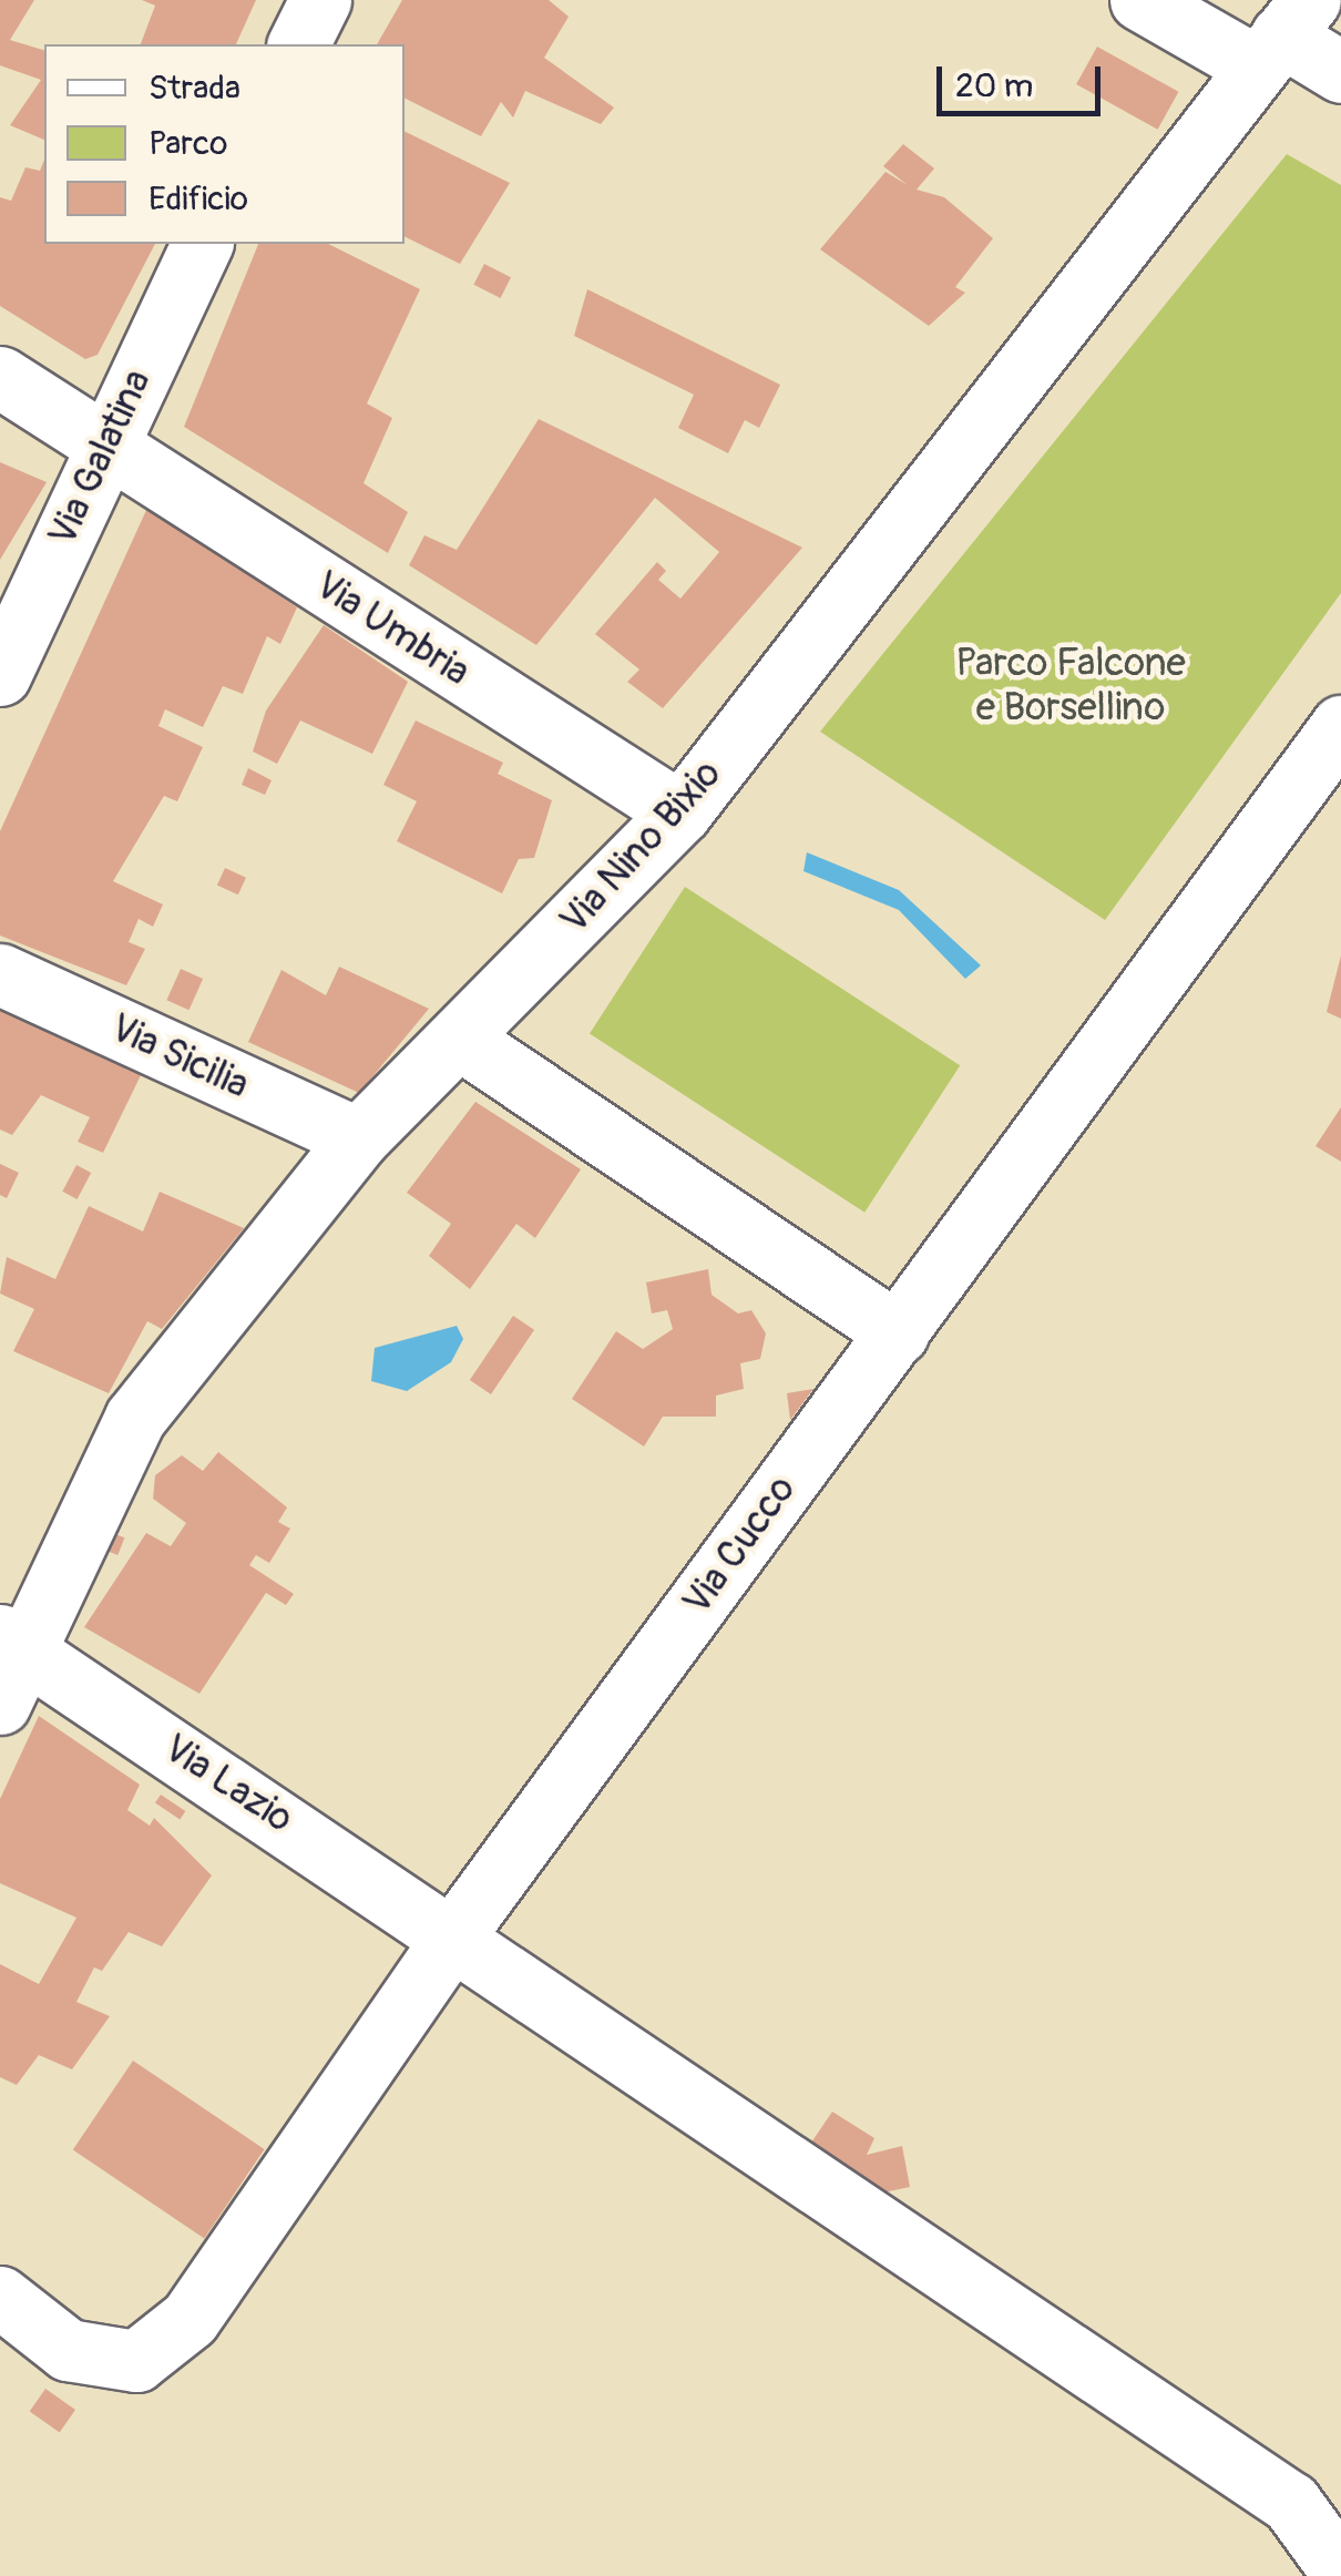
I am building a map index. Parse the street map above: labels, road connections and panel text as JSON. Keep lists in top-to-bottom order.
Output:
{
  "streets": {
    "street": [
      "Via Galatina",
      "Via Umbria",
      "Via Nino Bixio",
      "Via Sicilia",
      "Via Cucco",
      "Via Lazio"
    ]
  },
  "crossings": [
    ["Via Galatina", "Via Umbria"],
    ["Via Umbria", "Via Nino Bixio"],
    ["Via Nino Bixio", "Via Sicilia"],
    ["Via Nino Bixio", "Via Lazio"],
    ["Via Cucco", "Via Lazio"]
  ],
  "parks": ["Parco Falcone e Borsellino"],
  "legend": ["Strada", "Parco", "Edificio"],
  "scale_bar": "20 m"
}
